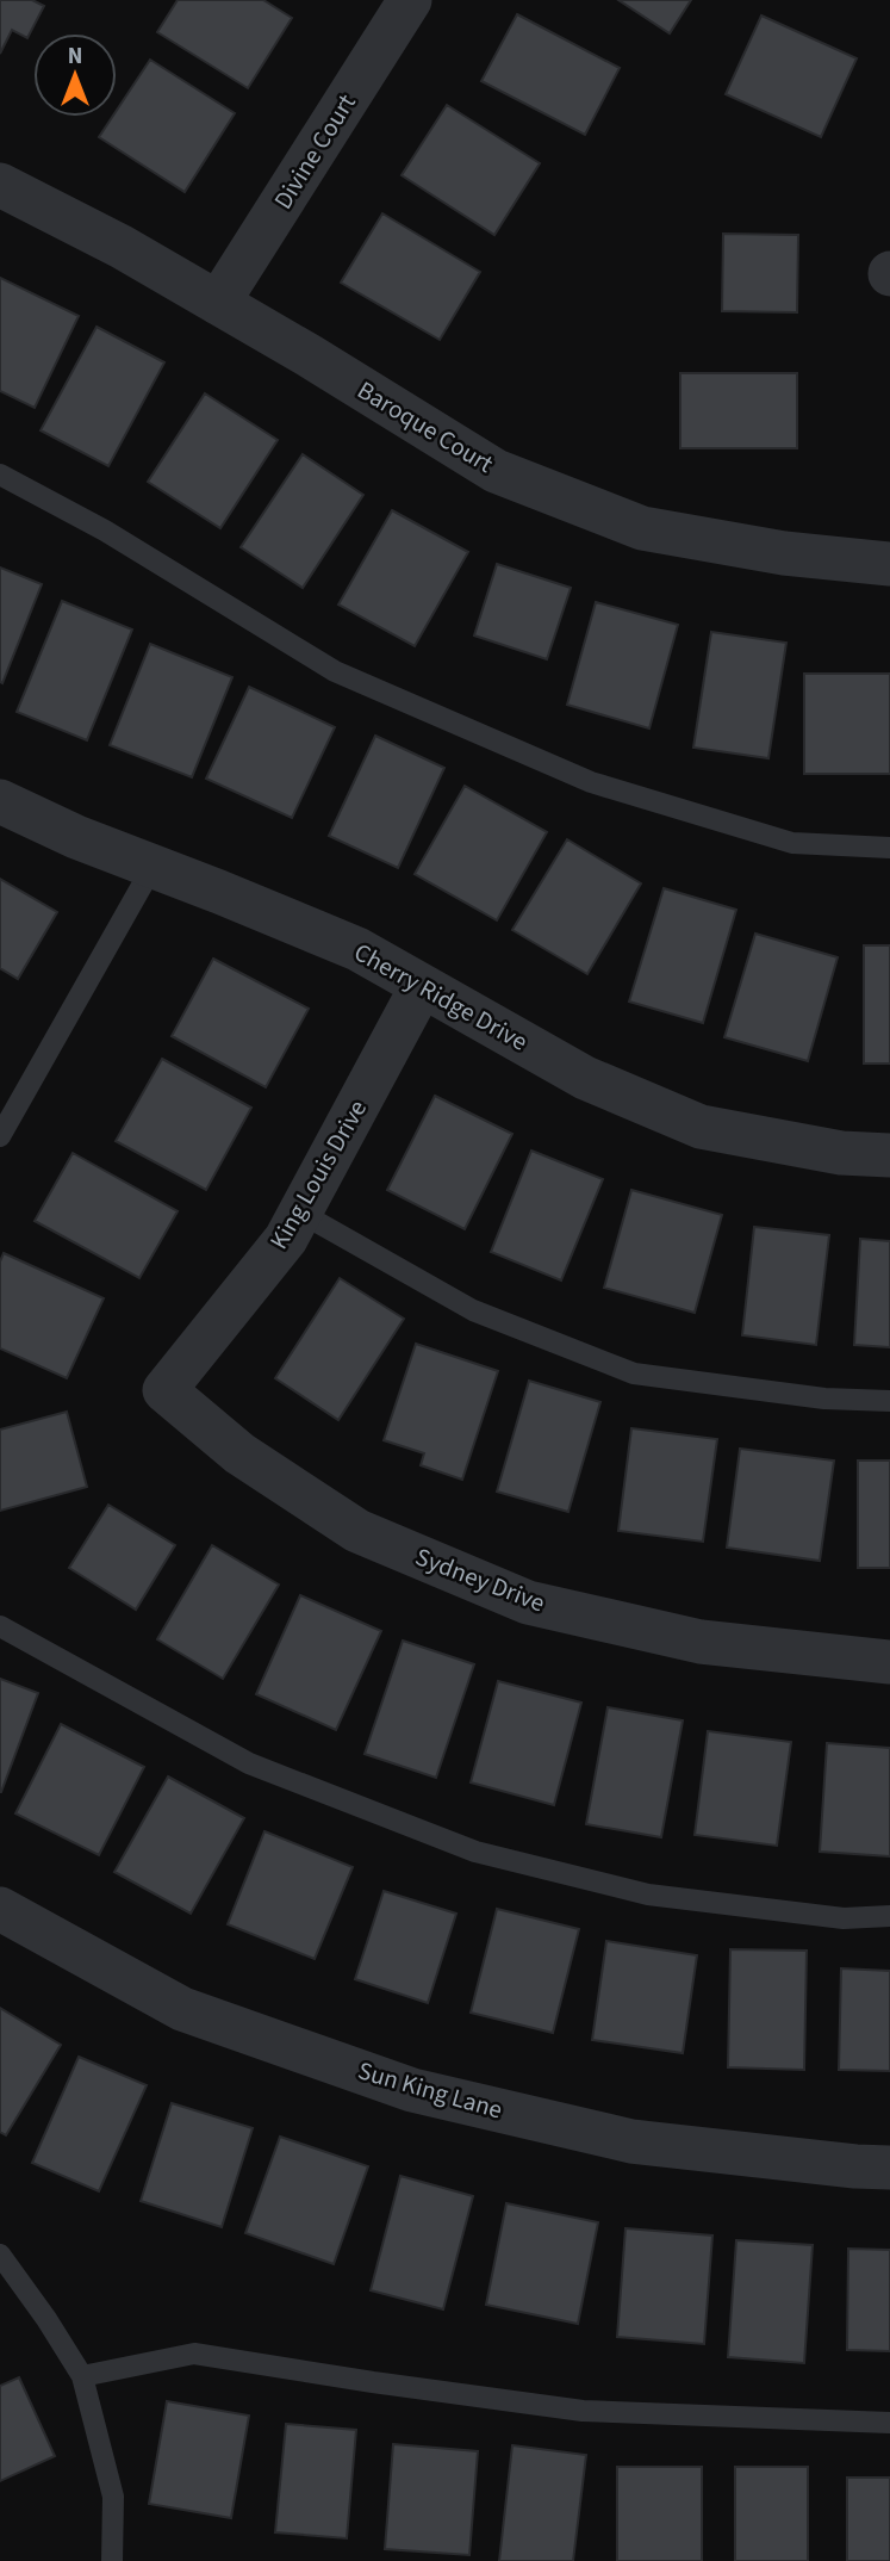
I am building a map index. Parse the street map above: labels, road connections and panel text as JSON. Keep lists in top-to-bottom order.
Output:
{
  "streets": {
    "street": [
      "Divine Court",
      "Baroque Court",
      "Cherry Ridge Drive",
      "King Louis Drive",
      "Sydney Drive",
      "Sun King Lane"
    ]
  },
  "crossings": [
    ["Divine Court", "Baroque Court"],
    ["Cherry Ridge Drive", "King Louis Drive"],
    ["King Louis Drive", "Sydney Drive"]
  ],
  "north": "top"
}
